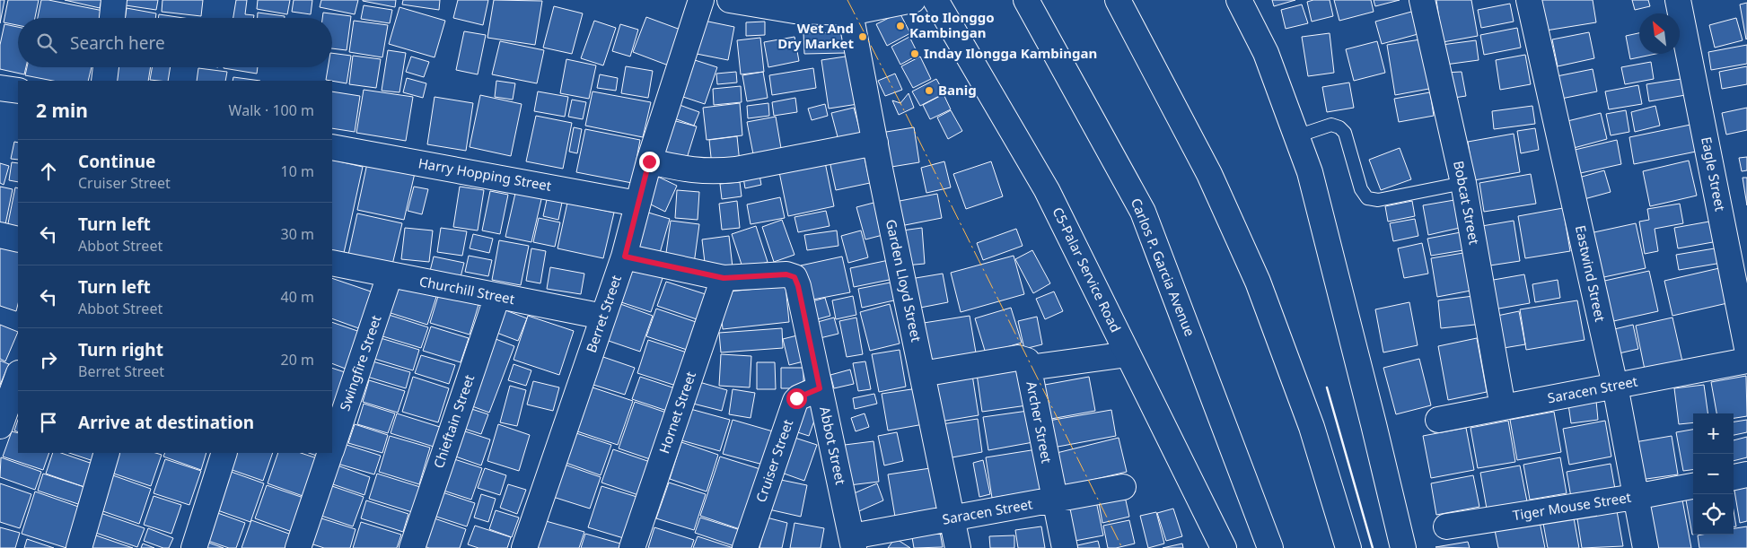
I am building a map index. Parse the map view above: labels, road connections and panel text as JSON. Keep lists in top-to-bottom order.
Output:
{
  "streets": {
    "street": [
      "Eagle Street",
      "Harry Hopping Street",
      "Bobcat Street",
      "Carlos P. Garcia Avenue",
      "C5-Palar Service Road",
      "Eastwind Street",
      "Garden Lloyd Street",
      "Churchill Street",
      "Berret Street",
      "Swingfire Street",
      "Saracen Street",
      "Hornet Street",
      "Chieftain Street",
      "Archer Street",
      "Abbot Street",
      "Cruiser Street",
      "Tiger Mouse Street"
    ]
  },
  "crossings": [
    ["Harry Hopping Street", "Berret Street"],
    ["Bobcat Street", "Saracen Street"],
    ["C5-Palar Service Road", "Archer Street"],
    ["Eastwind Street", "Saracen Street"],
    ["Eastwind Street", "Tiger Mouse Street"],
    ["Garden Lloyd Street", "Saracen Street"],
    ["Churchill Street", "Berret Street"],
    ["Churchill Street", "Swingfire Street"],
    ["Churchill Street", "Chieftain Street"],
    ["Berret Street", "Abbot Street"],
    ["Saracen Street", "Archer Street"],
    ["Saracen Street", "Abbot Street"],
    ["Hornet Street", "Abbot Street"],
    ["Abbot Street", "Cruiser Street"]
  ],
  "places": [
    "Toto Ilonggo Kambingan",
    "Wet And Dry Market",
    "Inday Ilongga Kambingan",
    "Banig"
  ],
  "north": "top left",
  "page": {
    "search": "Search here",
    "heading": ["2 min", "Walk · 100 m"],
    "list": [
      ["Continue", "Cruiser Street", "10 m"],
      ["Turn left", "Abbot Street", "30 m"],
      ["Turn left", "Abbot Street", "40 m"],
      ["Turn right", "Berret Street", "20 m"],
      "Arrive at destination"
    ],
    "map_buttons": ["+", "−"]
  }
}
